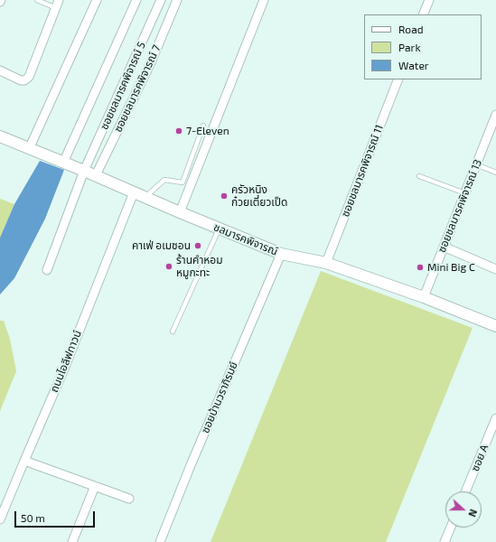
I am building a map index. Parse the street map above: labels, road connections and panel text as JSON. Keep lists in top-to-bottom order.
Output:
{
  "streets": {
    "street": [
      "ซอยชลมารคพิจารณ์ 5",
      "ซอยชลมารคพิจารณ์ 7",
      "ซอยชลมารคพิจารณ์ 11",
      "ซอยชลมารคพิจารณ์ 13",
      "ชลมารคพิจารณ์",
      "ถนนไอลีฟทาวน์",
      "ซอยบ้านวราภิรมย์",
      "ซอย A"
    ]
  },
  "crossings": [
    ["ซอยชลมารคพิจารณ์ 5", "ชลมารคพิจารณ์"],
    ["ซอยชลมารคพิจารณ์ 7", "ชลมารคพิจารณ์"],
    ["ซอยชลมารคพิจารณ์ 11", "ชลมารคพิจารณ์"],
    ["ซอยชลมารคพิจารณ์ 13", "ชลมารคพิจารณ์"],
    ["ชลมารคพิจารณ์", "ถนนไอลีฟทาวน์"],
    ["ชลมารคพิจารณ์", "ซอยบ้านวราภิรมย์"]
  ],
  "places": [
    "7-Eleven",
    "ครัวหนิง ก๋วยเตี๋ยวเป็ด",
    "คาเฟ่ อเมซอน",
    "ร้านคำหอม หมูกะทะ",
    "Mini Big C"
  ],
  "legend": ["Road", "Park", "Water"],
  "scale_bar": "50 m",
  "north": "right"
}
